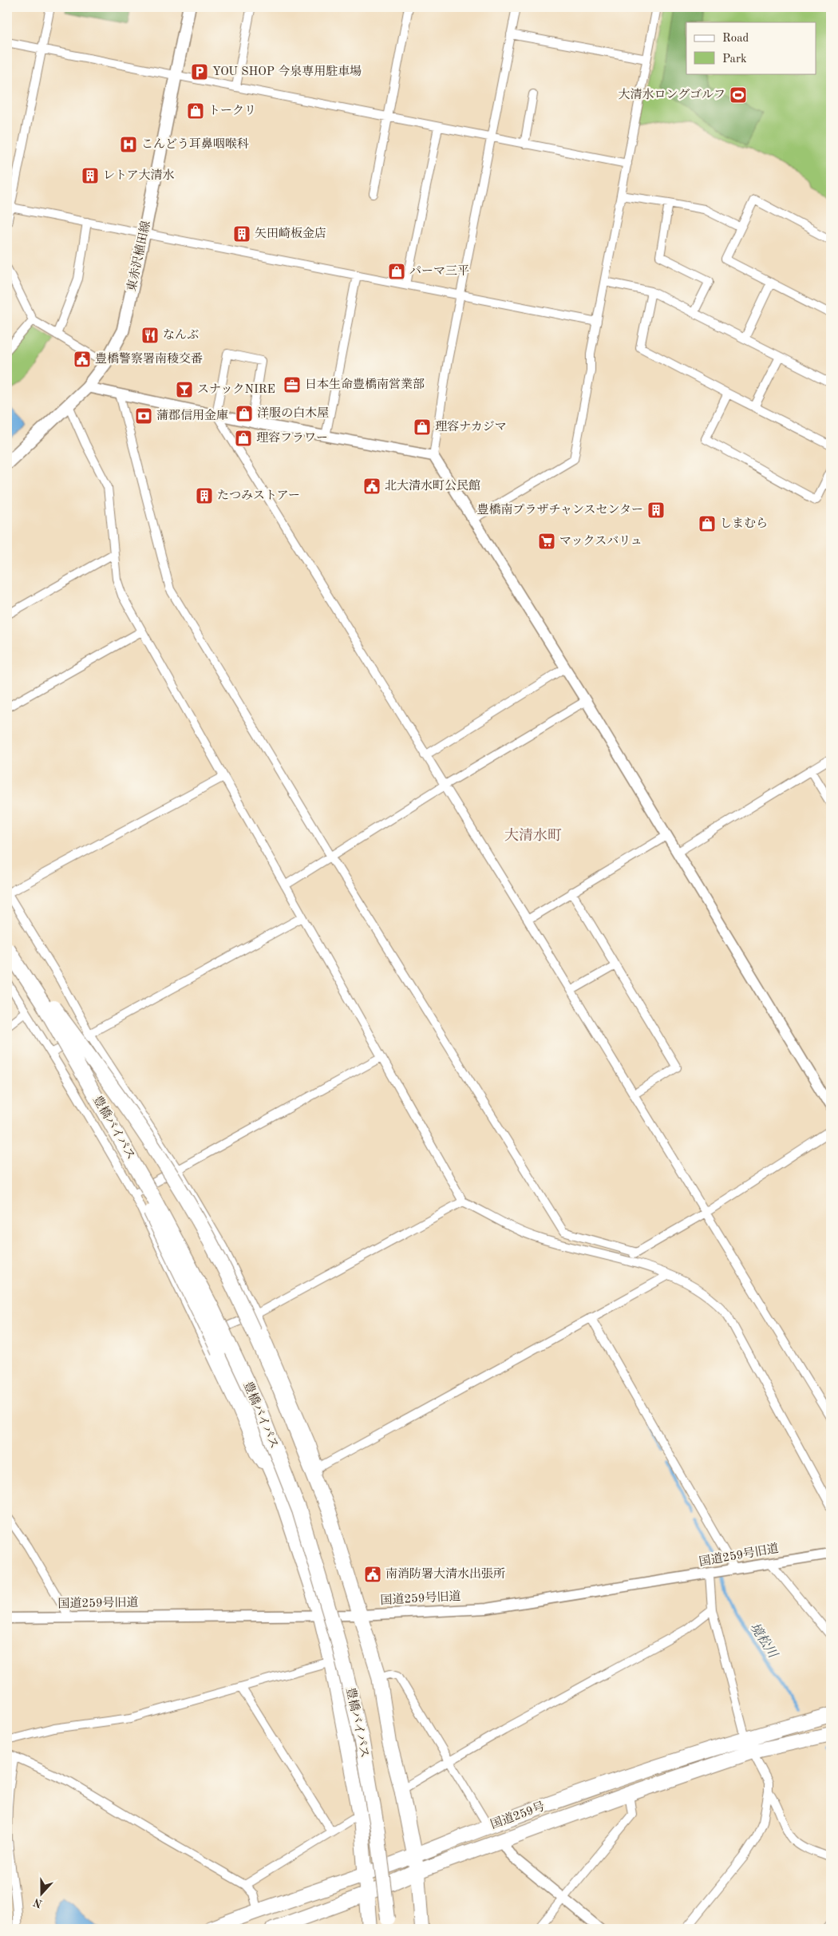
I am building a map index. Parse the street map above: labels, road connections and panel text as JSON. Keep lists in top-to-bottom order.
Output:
{
  "streets": {
    "highway": ["豊橋バイパス", "国道259号"],
    "main road": ["東赤沢植田線"],
    "street": ["国道259号旧道"]
  },
  "districts": ["大清水町"],
  "water": ["境松川"],
  "places": {
    "parking": ["YOU SHOP 今泉専用駐車場"],
    "sports": ["大清水ロングゴルフ"],
    "shop": [
      "トークリ",
      "パーマ三平",
      "洋服の白木屋",
      "理容ナカジマ",
      "理容フラワー",
      "しまむら"
    ],
    "hospital": ["こんどう耳鼻咽喉科"],
    "building": [
      "レトア大清水",
      "矢田崎板金店",
      "たつみストアー",
      "豊橋南プラザチャンスセンター"
    ],
    "restaurant": ["なんぶ"],
    "public building": ["豊橋警察署南稜交番", "北大清水町公民館", "南消防署大清水出張所"],
    "office": ["日本生命豊橋南営業部"],
    "bar": ["スナックNIRE"],
    "bank": ["蒲郡信用金庫"],
    "supermarket": ["マックスバリュ"]
  },
  "legend": ["Road", "Park"],
  "north": "bottom"
}
